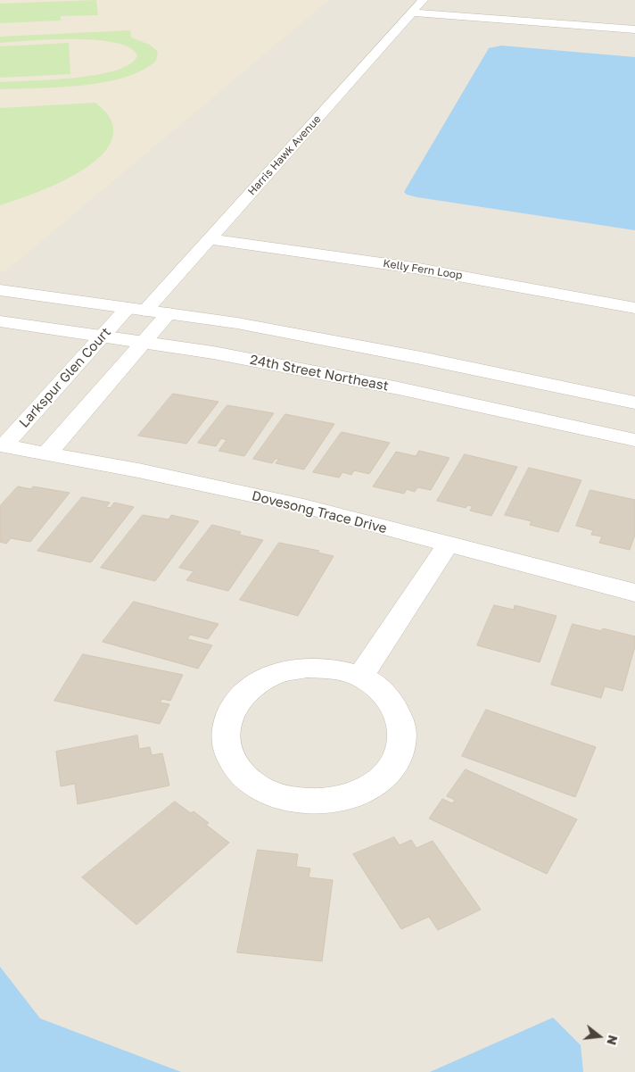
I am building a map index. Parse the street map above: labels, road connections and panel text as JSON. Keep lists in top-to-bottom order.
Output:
{
  "streets": {
    "street": [
      "Harris Hawk Avenue",
      "Kelly Fern Loop",
      "24th Street Northeast",
      "Larkspur Glen Court",
      "Dovesong Trace Drive"
    ]
  },
  "crossings": [
    ["Harris Hawk Avenue", "Kelly Fern Loop"],
    ["Harris Hawk Avenue", "Larkspur Glen Court"],
    ["24th Street Northeast", "Larkspur Glen Court"],
    ["Larkspur Glen Court", "Dovesong Trace Drive"]
  ],
  "north": "right"
}
